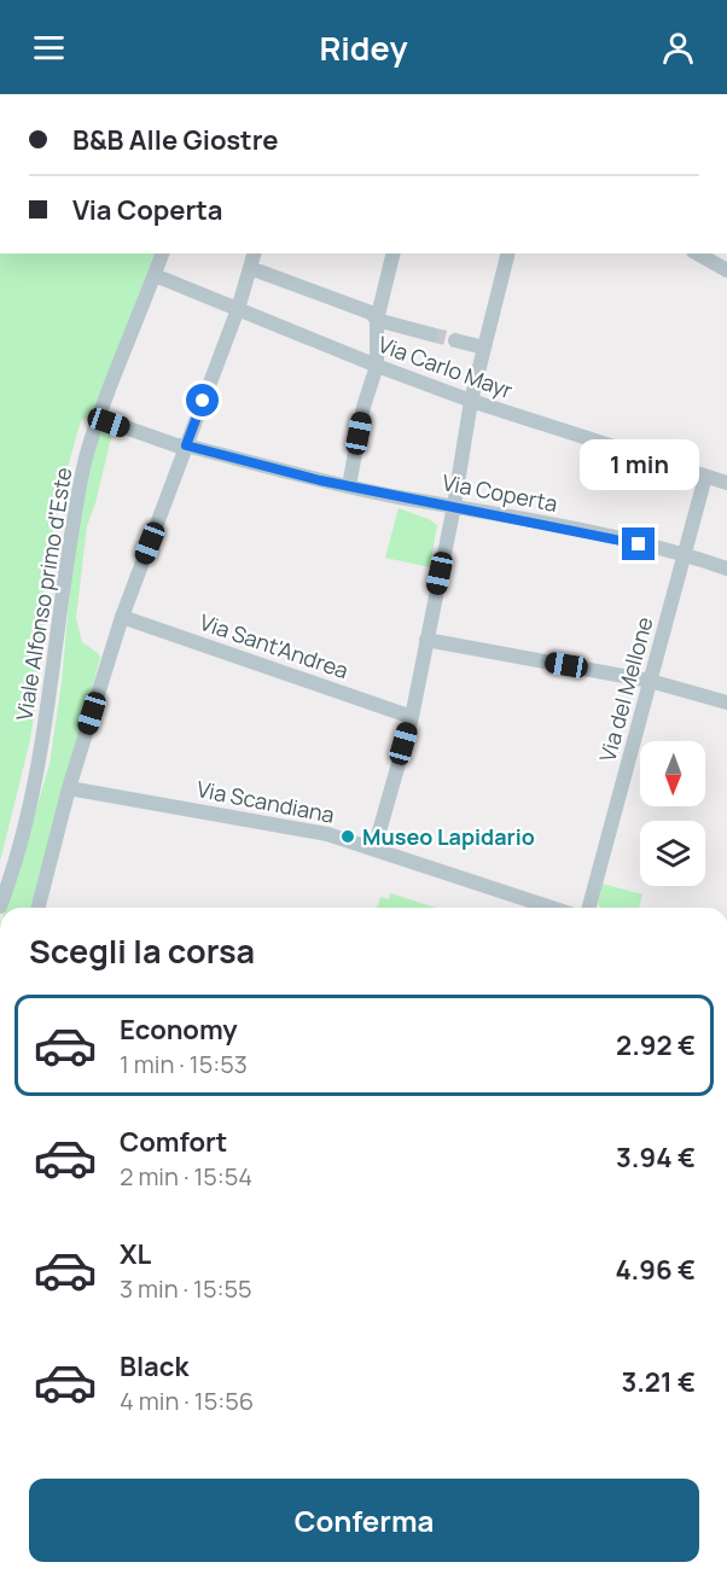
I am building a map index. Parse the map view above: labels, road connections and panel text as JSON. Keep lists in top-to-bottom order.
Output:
{
  "streets": {
    "street": [
      "Via Carlo Mayr",
      "Via Coperta",
      "Viale Alfonso primo d'Este",
      "Via Sant'Andrea",
      "Via del Mellone",
      "Via Scandiana"
    ]
  },
  "crossings": [
    ["Via Carlo Mayr", "Viale Alfonso primo d'Este"],
    ["Via Carlo Mayr", "Via del Mellone"],
    ["Via Coperta", "Viale Alfonso primo d'Este"],
    ["Via Coperta", "Via del Mellone"]
  ],
  "places": ["Museo Lapidario"],
  "north": "bottom",
  "page": {
    "header": "Ridey",
    "banner": ["B&B Alle Giostre", "Via Coperta"],
    "bubble": "1 min",
    "heading": "Scegli la corsa",
    "list": [
      {
        "name": "Economy",
        "note": "1 min · 15:53",
        "value": "2.92 €"
      },
      {
        "name": "Comfort",
        "note": "2 min · 15:54",
        "value": "3.94 €"
      },
      {
        "name": "XL",
        "note": "3 min · 15:55",
        "value": "4.96 €"
      },
      {
        "name": "Black",
        "note": "4 min · 15:56",
        "value": "3.21 €"
      }
    ],
    "buttons": "Conferma"
  }
}
